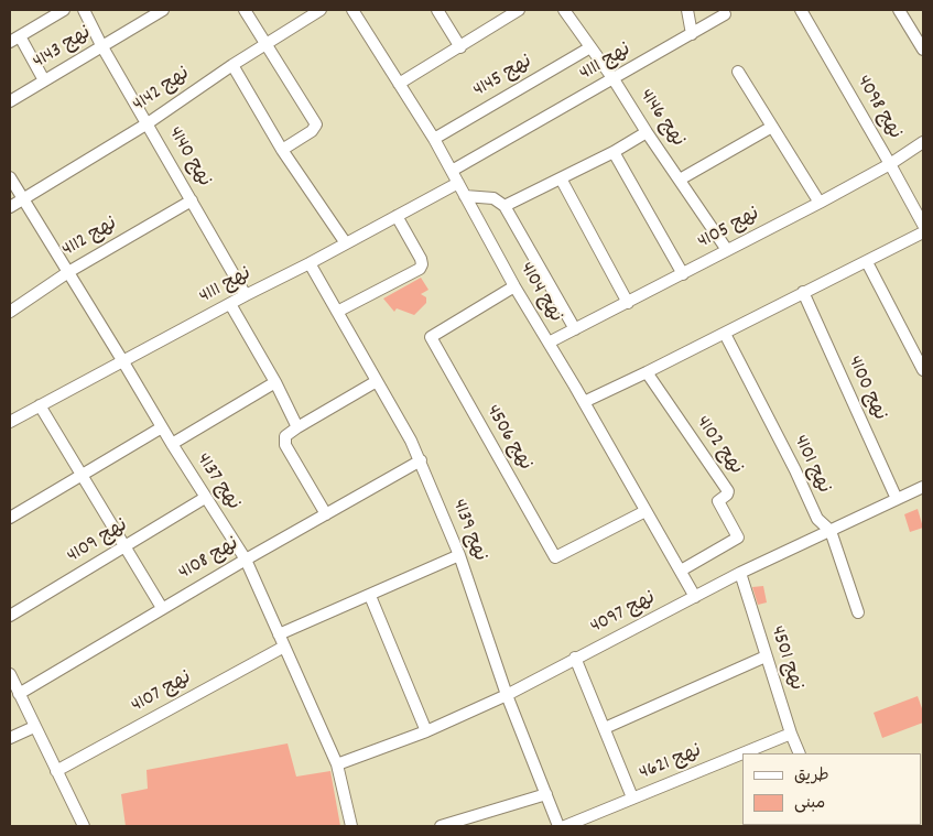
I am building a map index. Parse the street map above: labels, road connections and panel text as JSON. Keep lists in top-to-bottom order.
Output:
{
  "streets": {
    "street": [
      "نهج 4143",
      "نهج 4111",
      "نهج 4145",
      "نهج 4142",
      "نهج 4098",
      "نهج 4146",
      "نهج 4140",
      "نهج 4105",
      "نهج 4112",
      "نهج 4104",
      "نهج 4100",
      "نهج 4506",
      "نهج 4102",
      "نهج 4101",
      "نهج 4137",
      "نهج 4139",
      "نهج 4109",
      "نهج 4108",
      "نهج 4097",
      "نهج 4501",
      "نهج 4107",
      "نهج 4621"
    ]
  },
  "crossings": [
    ["نهج 4143", "نهج 4140"],
    ["نهج 4111", "نهج 4146"],
    ["نهج 4111", "نهج 4140"],
    ["نهج 4111", "نهج 4104"],
    ["نهج 4111", "نهج 4137"],
    ["نهج 4111", "نهج 4139"],
    ["نهج 4145", "نهج 4146"],
    ["نهج 4145", "نهج 4104"],
    ["نهج 4142", "نهج 4140"],
    ["نهج 4142", "نهج 4137"],
    ["نهج 4098", "نهج 4105"],
    ["نهج 4146", "نهج 4105"],
    ["نهج 4140", "نهج 4112"],
    ["نهج 4105", "نهج 4104"],
    ["نهج 4112", "نهج 4137"],
    ["نهج 4104", "نهج 4506"],
    ["نهج 4104", "نهج 4102"],
    ["نهج 4104", "نهج 4097"],
    ["نهج 4100", "نهج 4097"],
    ["نهج 4101", "نهج 4097"],
    ["نهج 4137", "نهج 4109"],
    ["نهج 4137", "نهج 4108"],
    ["نهج 4137", "نهج 4097"],
    ["نهج 4137", "نهج 4107"],
    ["نهج 4139", "نهج 4108"],
    ["نهج 4139", "نهج 4097"],
    ["نهج 4097", "نهج 4501"],
    ["نهج 4501", "نهج 4621"]
  ],
  "legend": ["طريق", "مبنى"]
}
